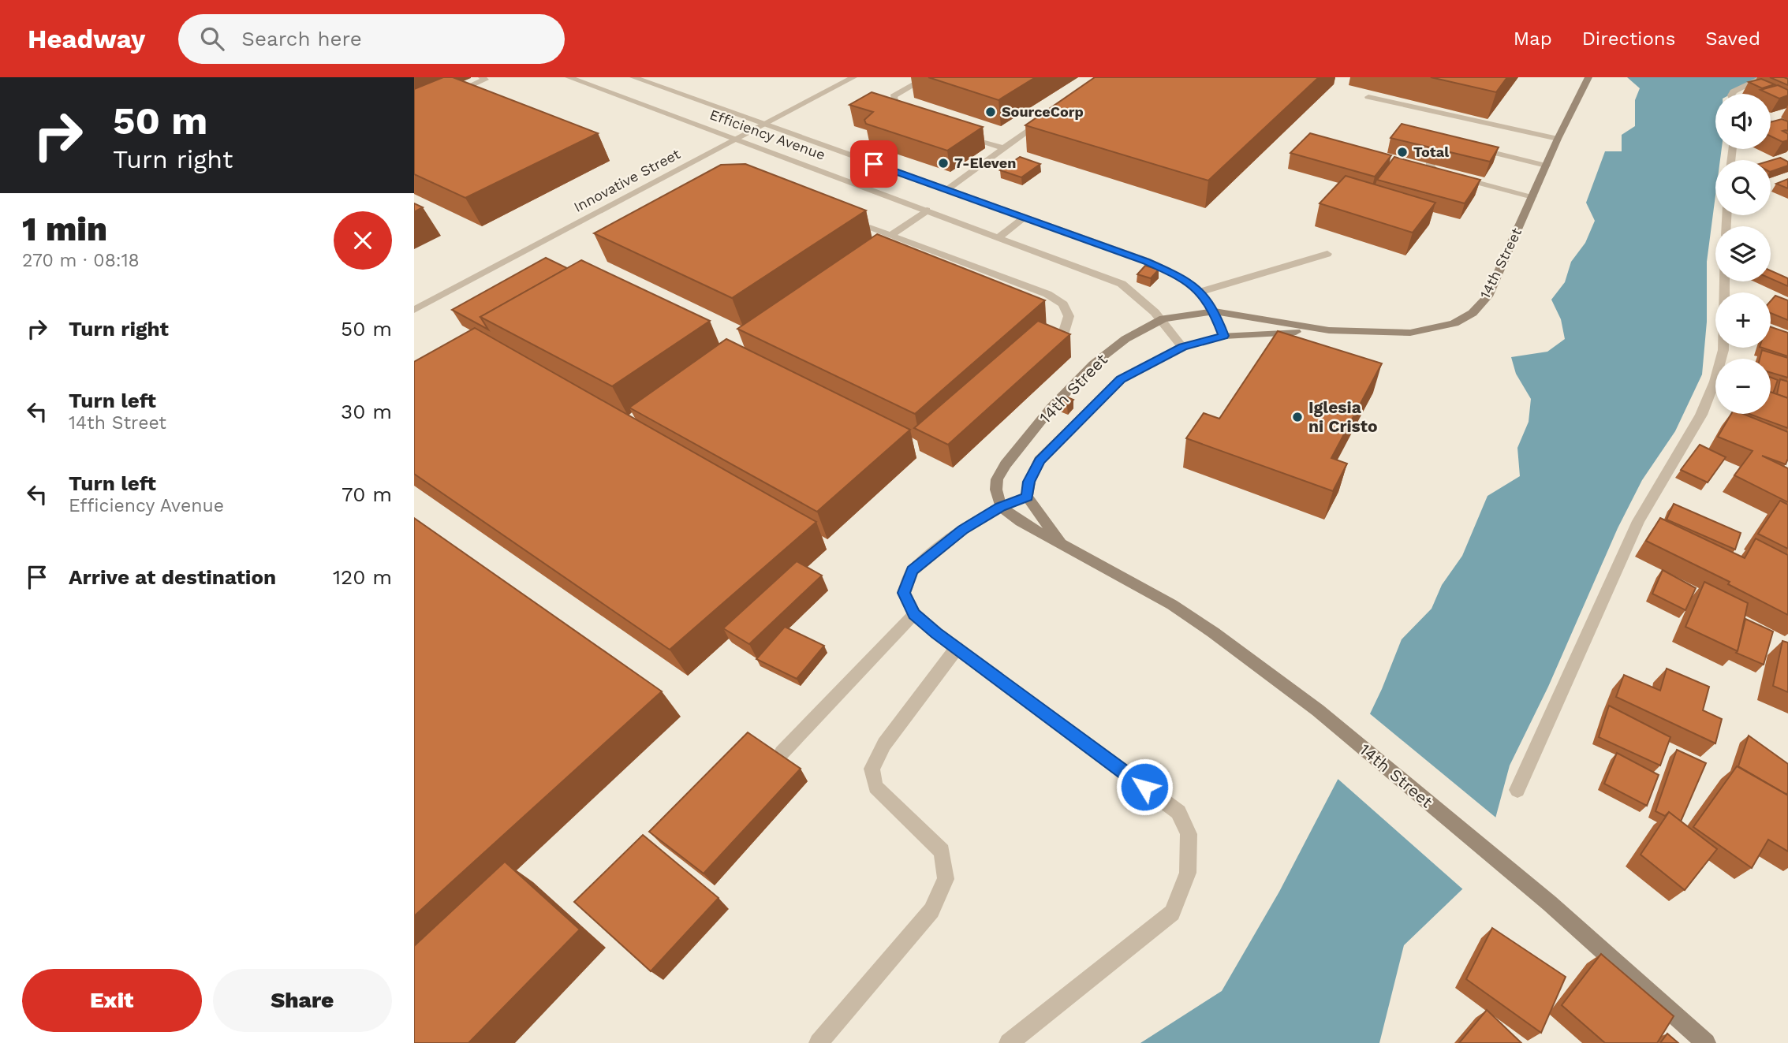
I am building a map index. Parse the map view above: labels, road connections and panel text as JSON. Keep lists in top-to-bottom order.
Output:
{
  "streets": {
    "main road": ["14th Street"],
    "street": ["Efficiency Avenue", "Innovative Street"]
  },
  "crossings": [
    ["Efficiency Avenue", "Innovative Street"],
    ["Efficiency Avenue", "14th Street"]
  ],
  "places": [
    "SourceCorp",
    "Total",
    "7-Eleven",
    "Iglesia ni Cristo"
  ],
  "page": {
    "header": "Headway",
    "search": "Search here",
    "nav": ["Map", "Directions", "Saved"],
    "turn": ["50 m", "Turn right"],
    "map_buttons": ["+", "−"],
    "heading": ["1 min", "270 m · 08:18"],
    "list": [
      {
        "name": "Turn right",
        "value": "50 m"
      },
      {
        "name": "Turn left",
        "note": "14th Street",
        "value": "30 m"
      },
      {
        "name": "Turn left",
        "note": "Efficiency Avenue",
        "value": "70 m"
      },
      {
        "name": "Arrive at destination",
        "value": "120 m"
      }
    ],
    "buttons": ["Exit", "Share"]
  }
}
